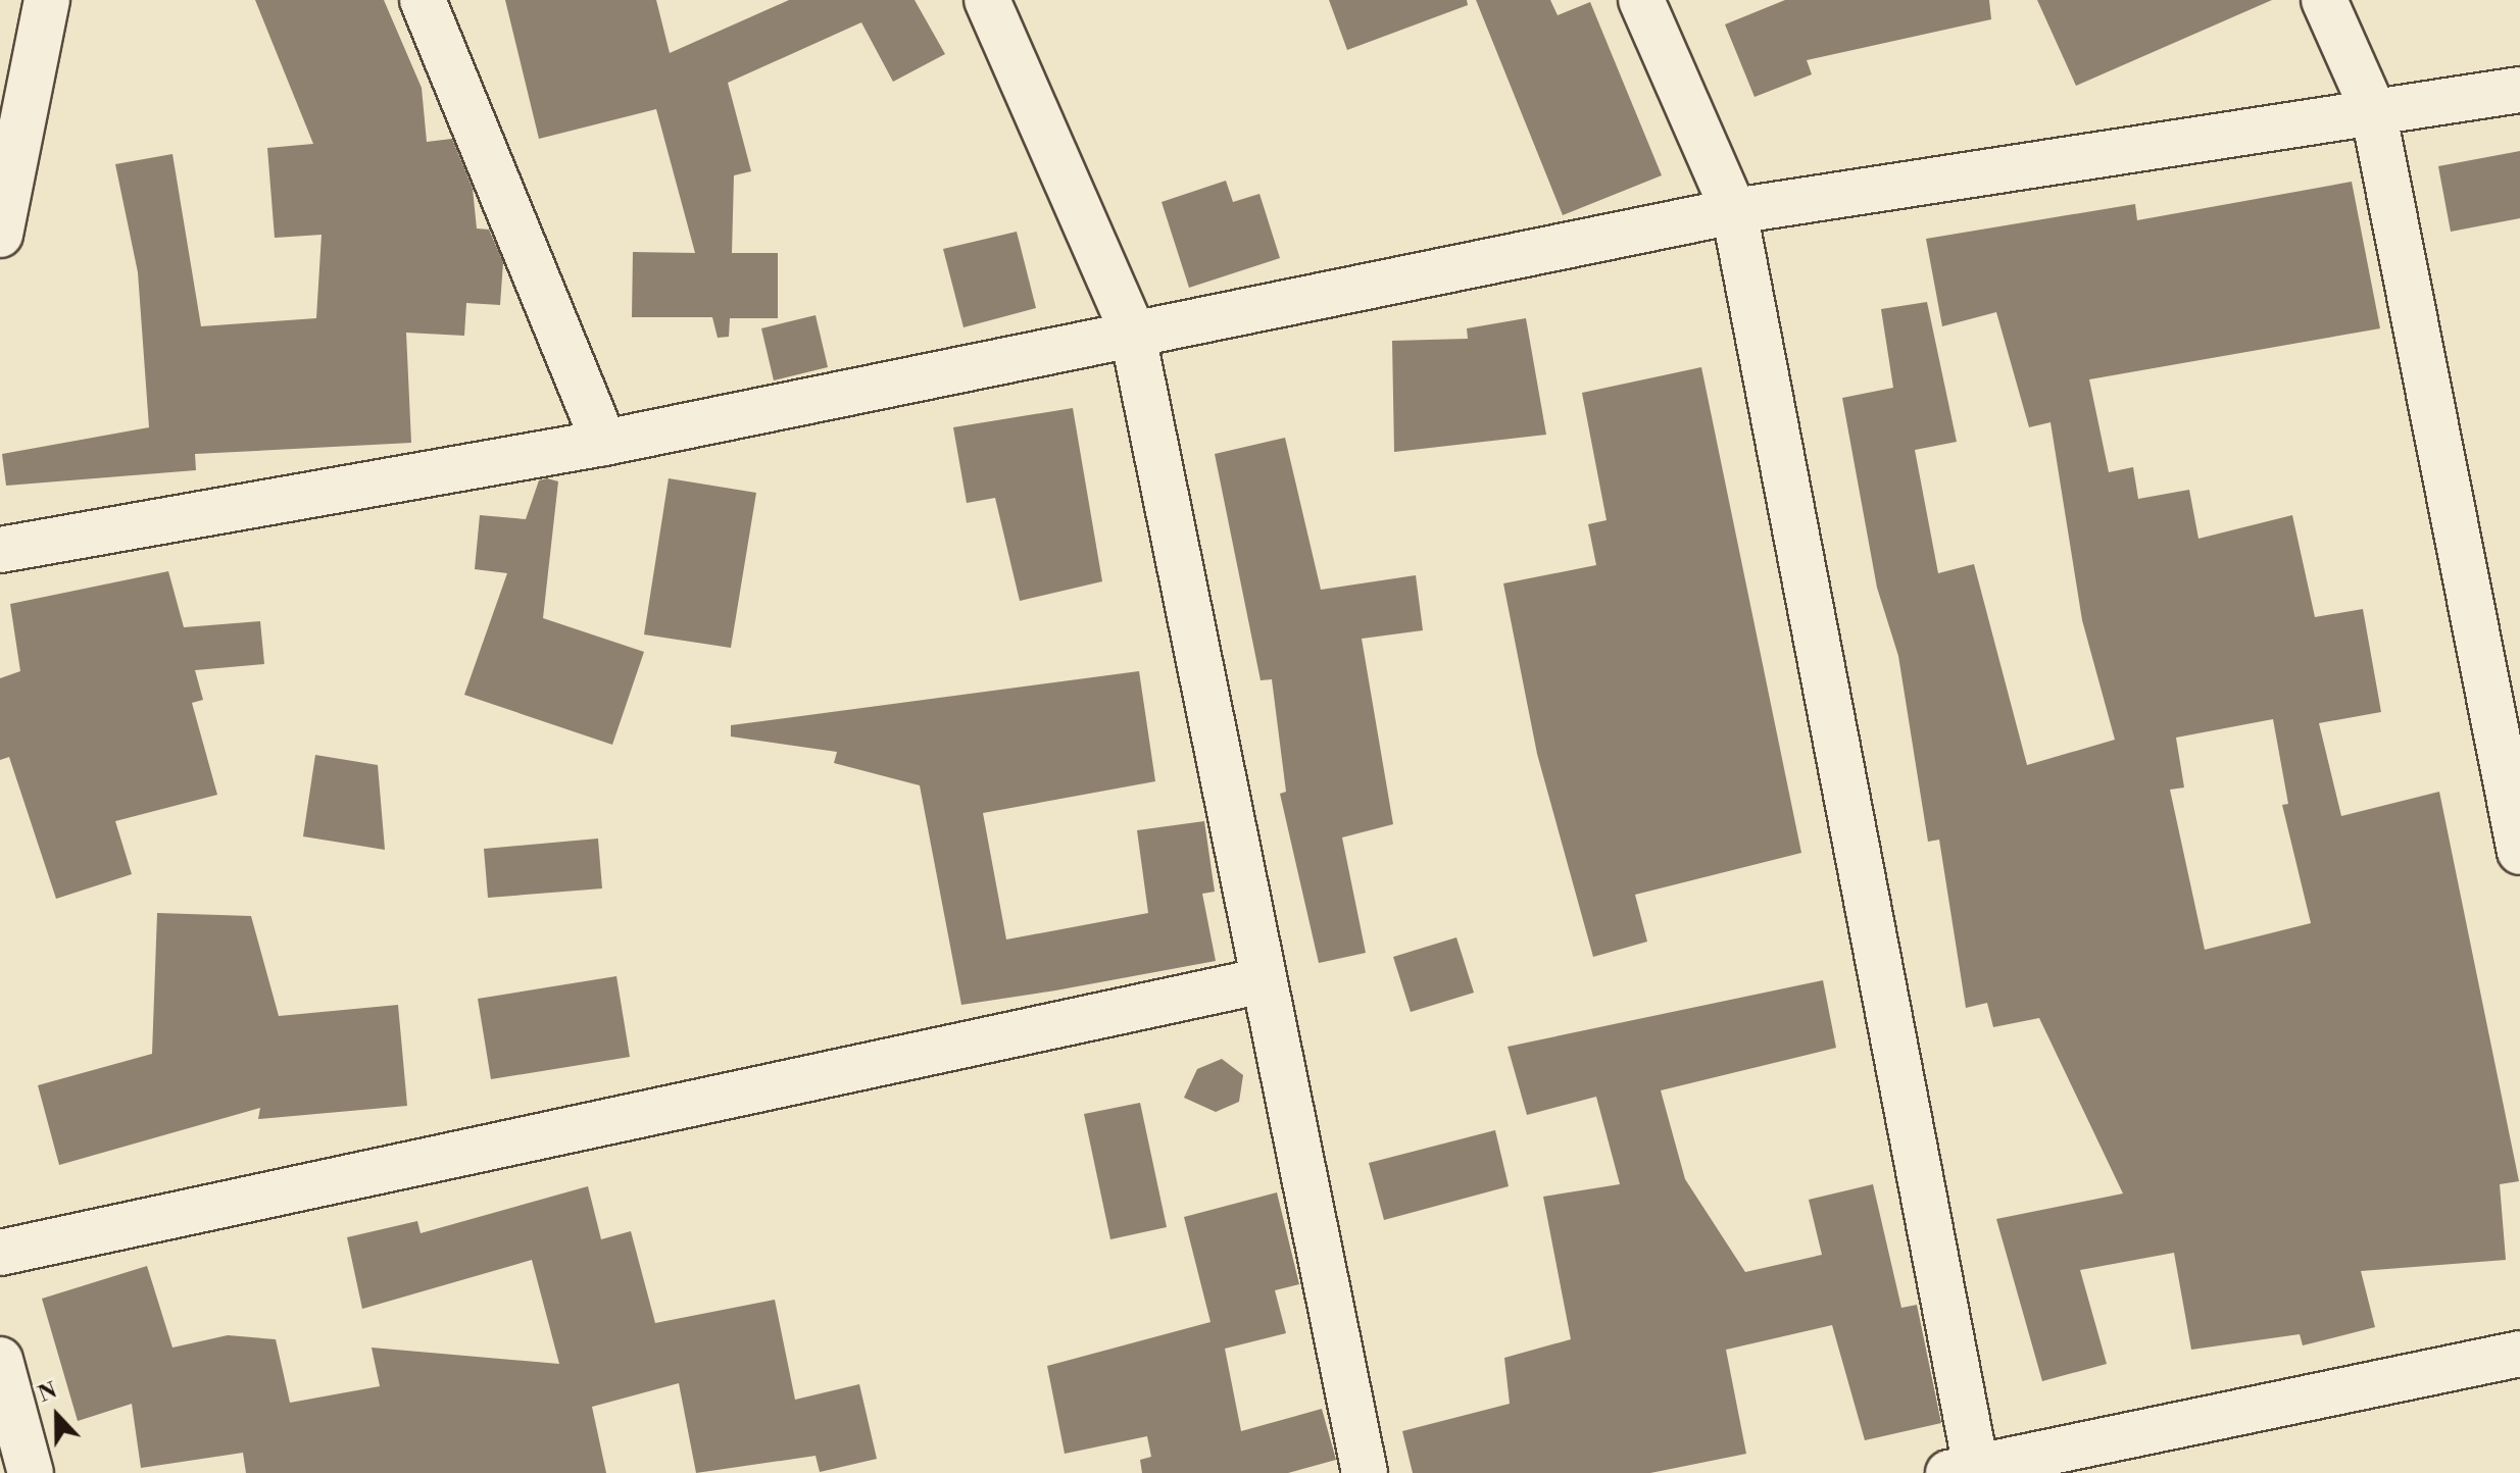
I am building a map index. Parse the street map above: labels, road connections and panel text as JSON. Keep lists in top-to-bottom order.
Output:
{
  "north": "top"
}
